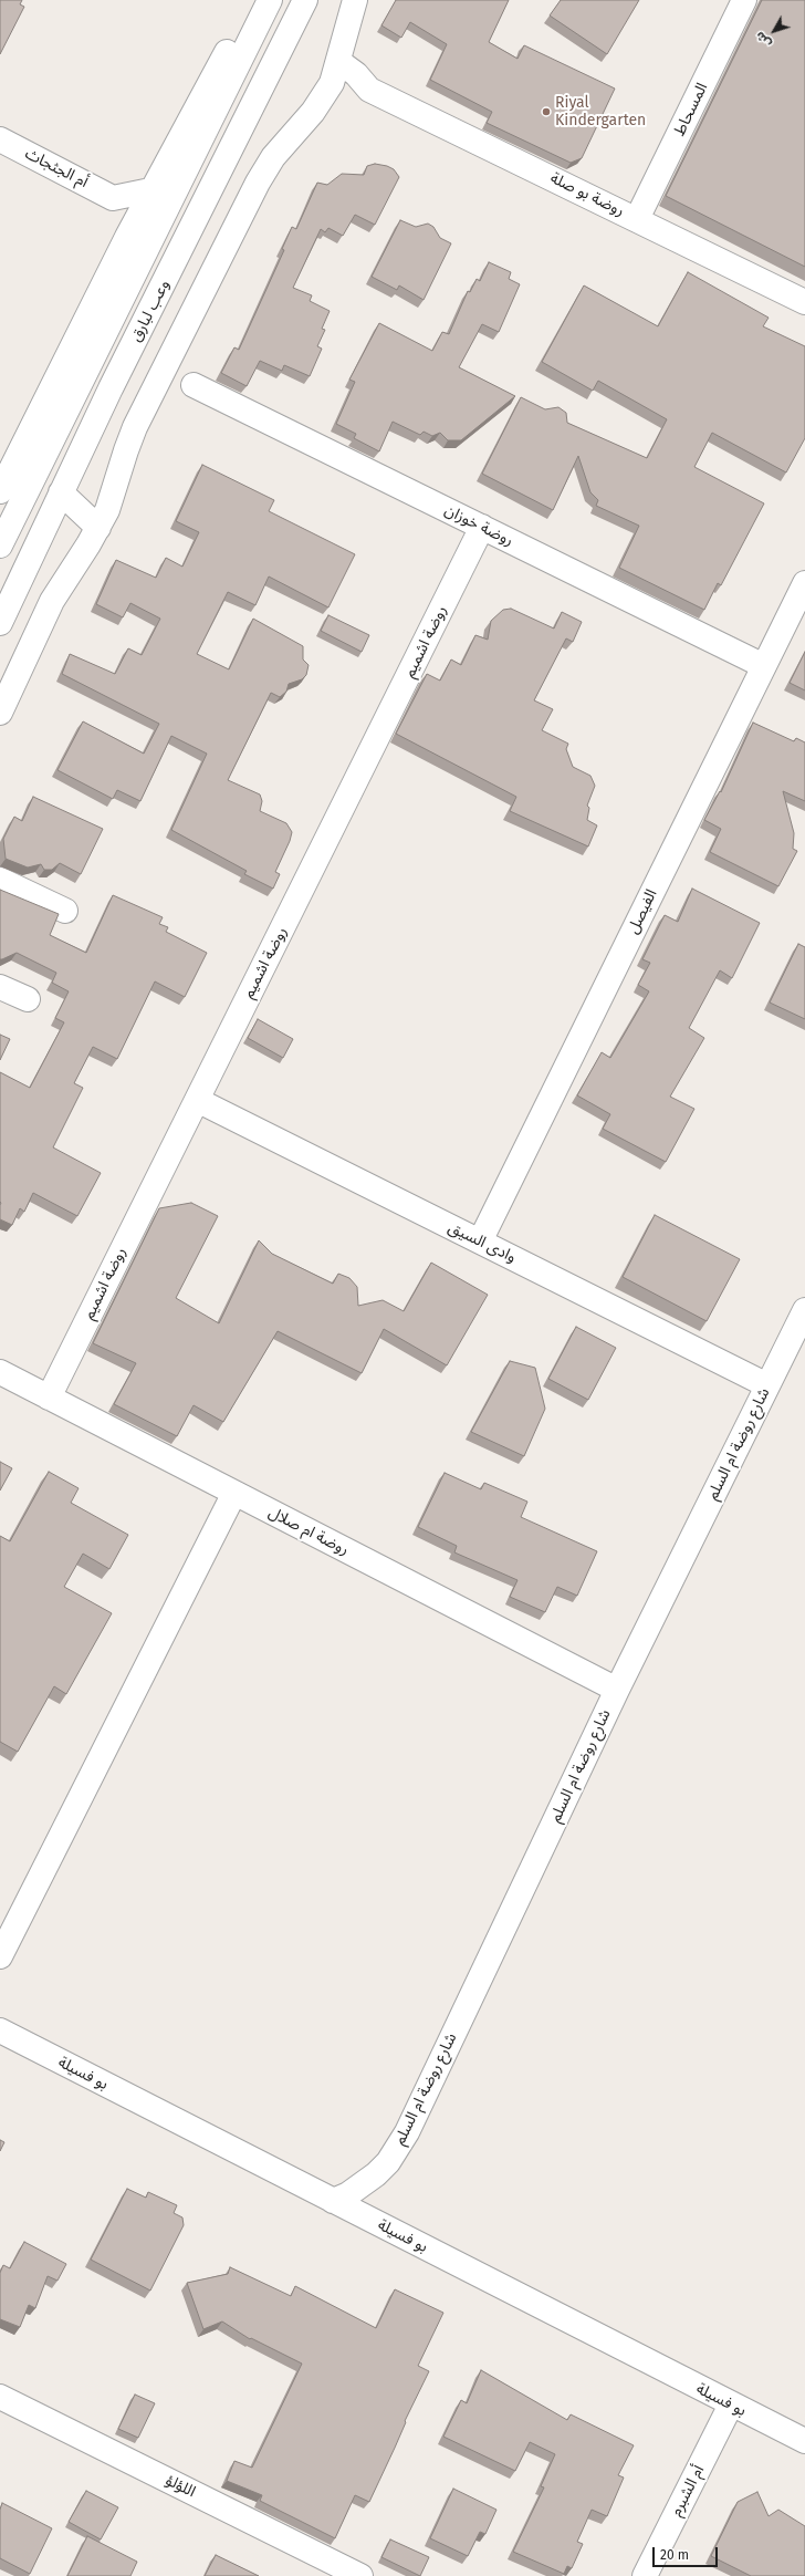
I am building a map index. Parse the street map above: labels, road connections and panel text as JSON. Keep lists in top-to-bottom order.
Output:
{
  "streets": {
    "street": [
      "المسحاط",
      "أم الجثجاث",
      "روضة بو صلة",
      "وعب لبارق",
      "روضة خوزان",
      "روضة اشميم",
      "الفيصل",
      "وادى السيق",
      "شارع روضة ام السلم",
      "روضة ام صلال",
      "بو فسيلة",
      "اللؤلؤ",
      "أم الشبرم"
    ]
  },
  "crossings": [
    ["المسحاط", "روضة بو صلة"],
    ["روضة خوزان", "روضة اشميم"],
    ["روضة خوزان", "الفيصل"],
    ["روضة اشميم", "وادى السيق"],
    ["روضة اشميم", "روضة ام صلال"],
    ["الفيصل", "وادى السيق"],
    ["وادى السيق", "شارع روضة ام السلم"],
    ["شارع روضة ام السلم", "روضة ام صلال"],
    ["شارع روضة ام السلم", "بو فسيلة"],
    ["بو فسيلة", "أم الشبرم"]
  ],
  "places": ["Riyal Kindergarten"],
  "scale_bar": "20 m",
  "north": "bottom left"
}
